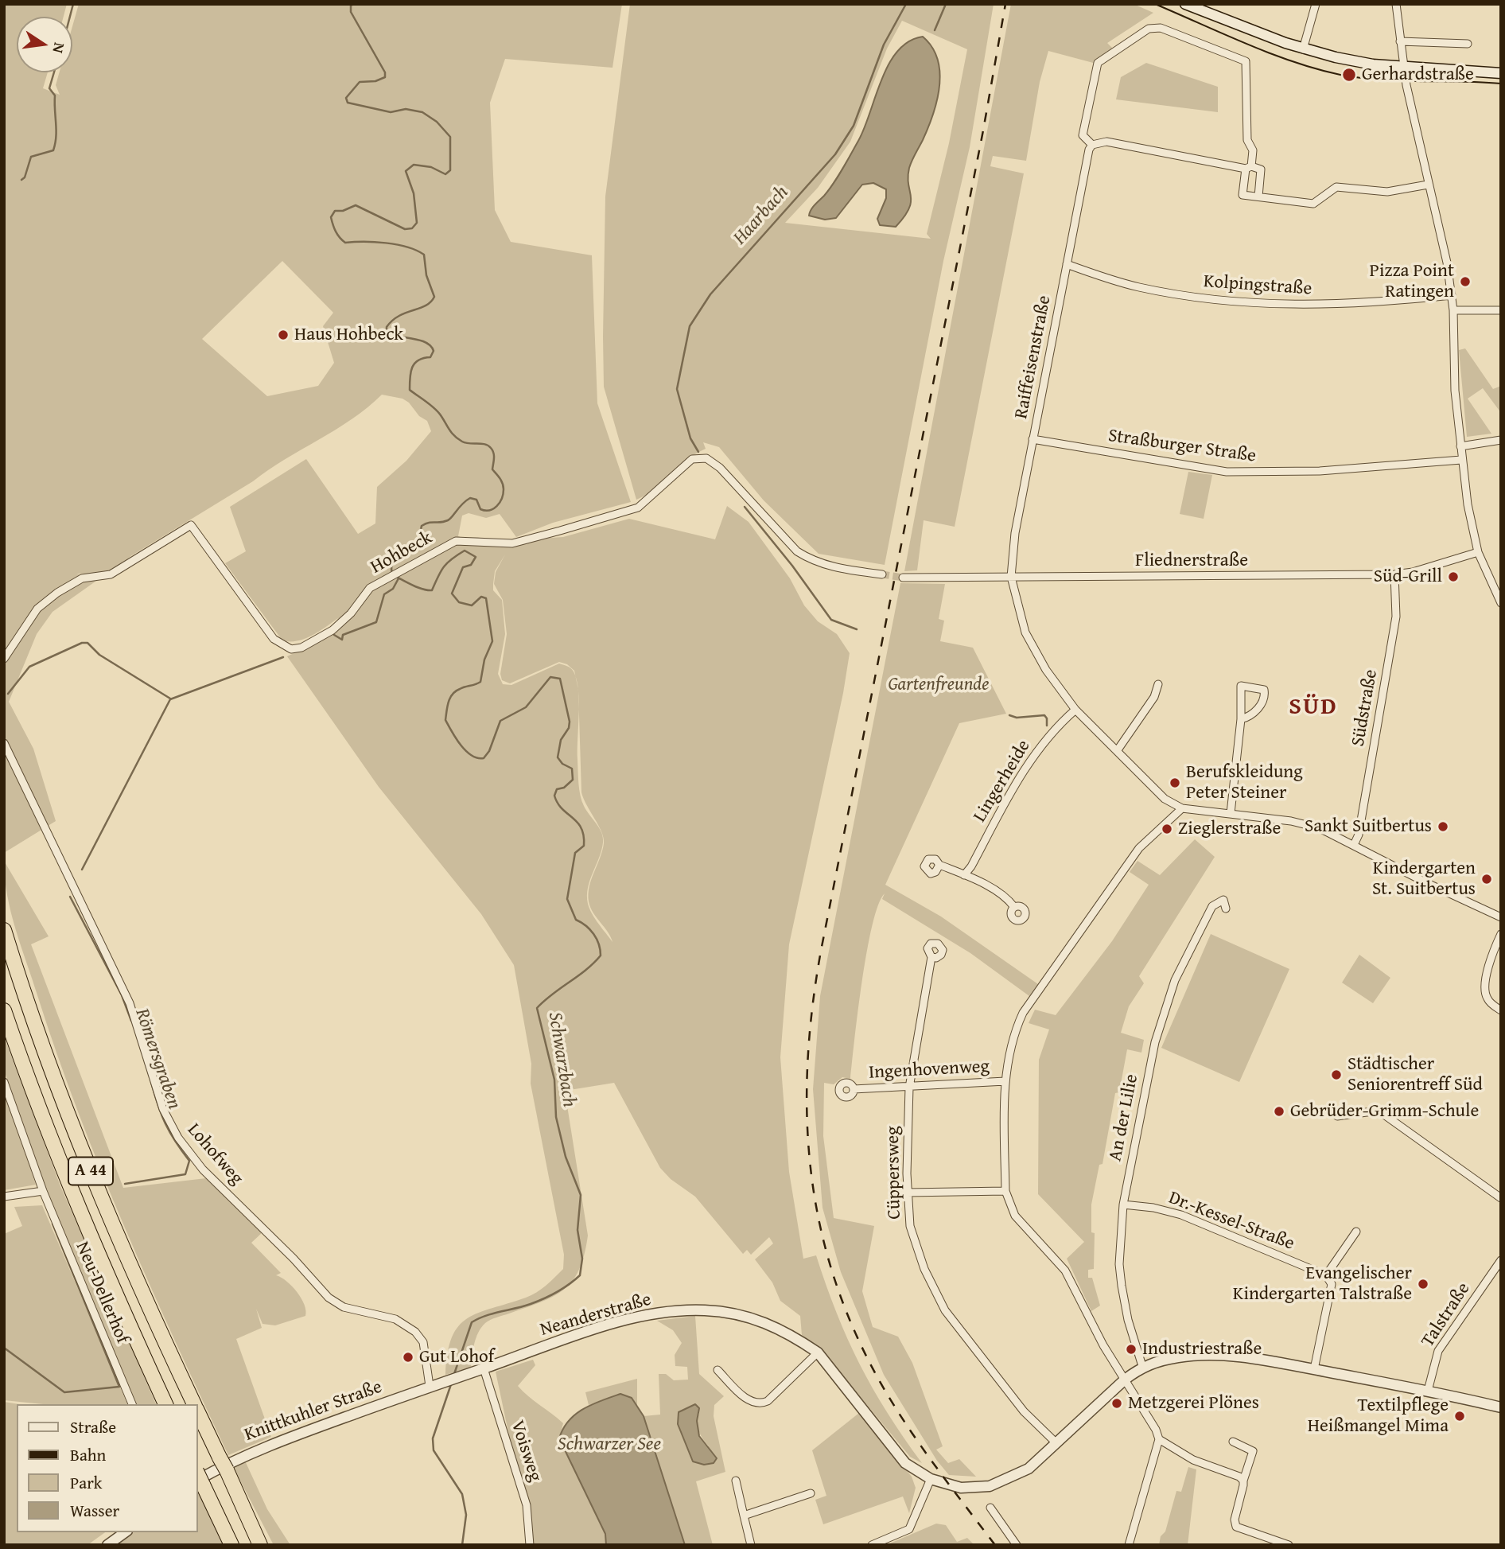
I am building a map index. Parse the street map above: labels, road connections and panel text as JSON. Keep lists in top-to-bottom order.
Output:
{
  "streets": {
    "highway": ["A 44"],
    "street": [
      "Kolpingstraße",
      "Raiffeisenstraße",
      "Straßburger Straße",
      "Hohbeck",
      "Fliednerstraße",
      "Südstraße",
      "Lingerheide",
      "Ingenhovenweg",
      "An der Lilie",
      "Lohofweg",
      "Cüppersweg",
      "Dr.-Kessel-Straße",
      "Neu-Dellerhof",
      "Neanderstraße",
      "Talstraße",
      "Knittkuhler Straße",
      "Voisweg"
    ]
  },
  "crossings": [
    ["Kolpingstraße", "Raiffeisenstraße"],
    ["Raiffeisenstraße", "Straßburger Straße"],
    ["Raiffeisenstraße", "Fliednerstraße"],
    ["Raiffeisenstraße", "Lingerheide"],
    ["Fliednerstraße", "Südstraße"],
    ["Ingenhovenweg", "Cüppersweg"],
    ["An der Lilie", "Dr.-Kessel-Straße"],
    ["Lohofweg", "Knittkuhler Straße"],
    ["Neanderstraße", "Knittkuhler Straße"],
    ["Neanderstraße", "Voisweg"]
  ],
  "districts": ["SÜD"],
  "water": [
    "Haarbach",
    "Römersgraben",
    "Schwarzbach",
    "Schwarzer See"
  ],
  "parks": ["Gartenfreunde"],
  "places": [
    "Gerhardstraße",
    "Pizza Point Ratingen",
    "Haus Hohbeck",
    "Süd-Grill",
    "Berufskleidung Peter Steiner",
    "Sankt Suitbertus",
    "Zieglerstraße",
    "Kindergarten St. Suitbertus",
    "Städtischer Seniorentreff Süd",
    "Gebrüder-Grimm-Schule",
    "Evangelischer Kindergarten Talstraße",
    "Industriestraße",
    "Gut Lohof",
    "Metzgerei Plönes",
    "Textilpflege Heißmangel Mima"
  ],
  "legend": [
    "Straße",
    "Bahn",
    "Park",
    "Wasser"
  ],
  "north": "right"
}
